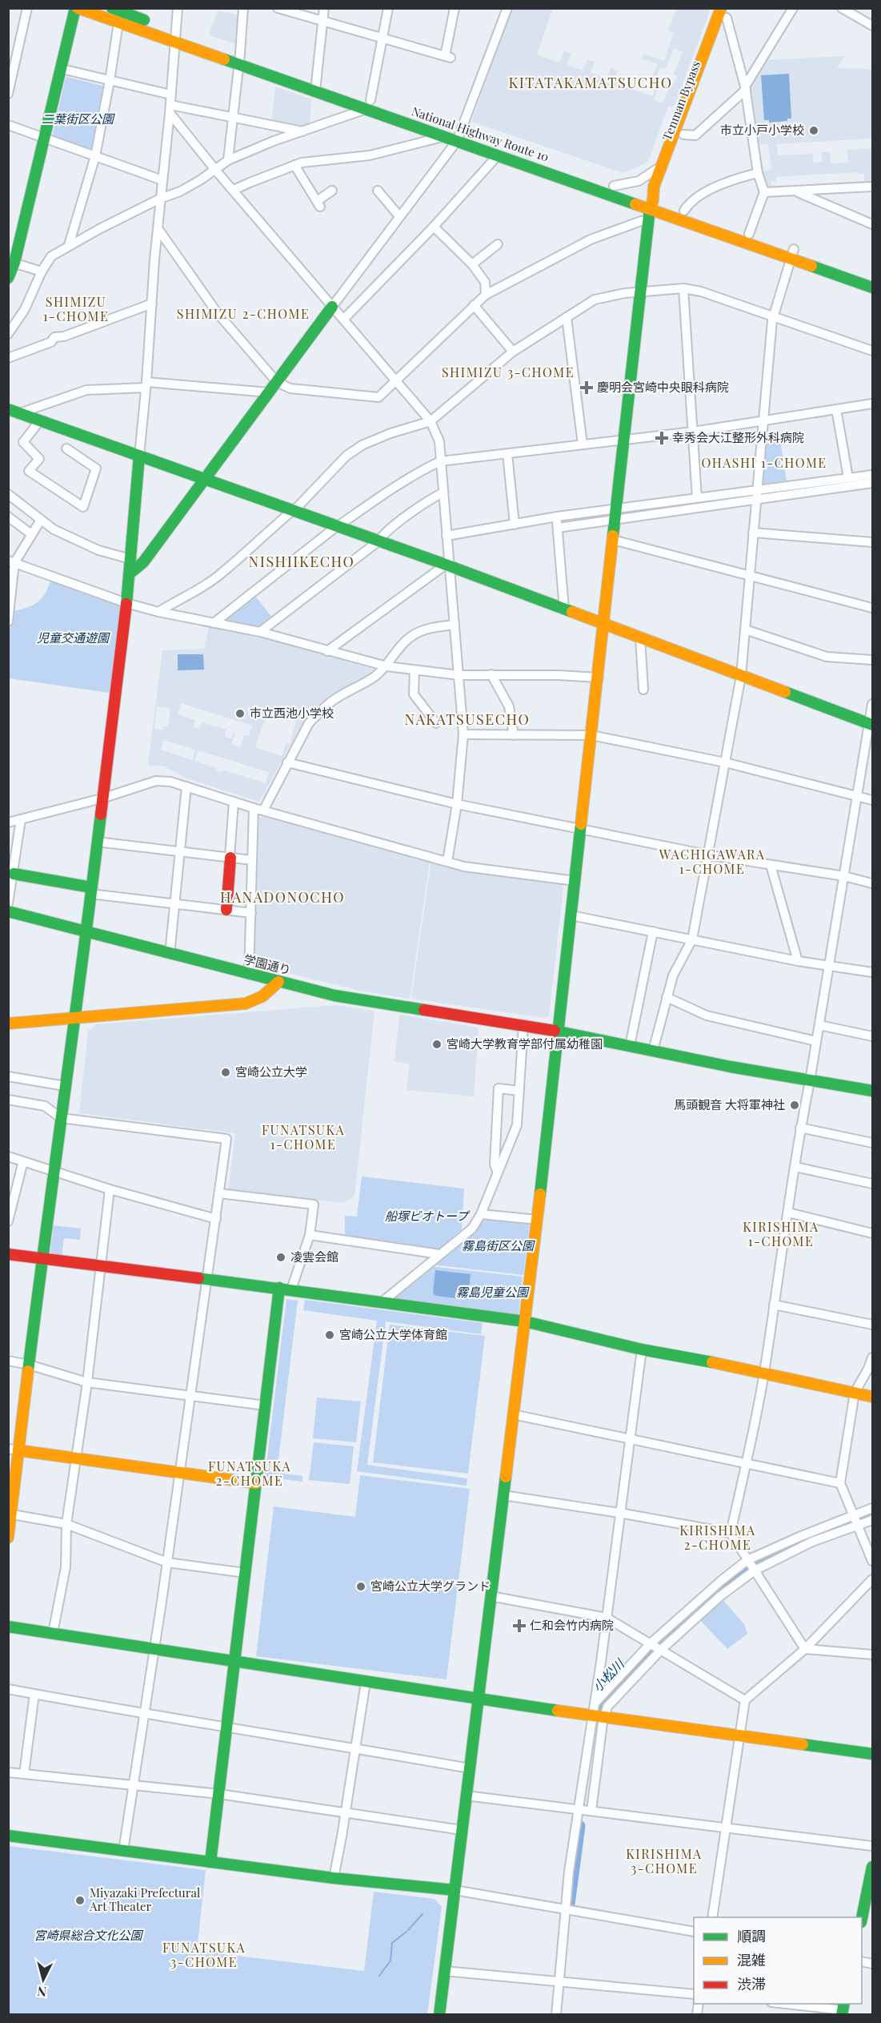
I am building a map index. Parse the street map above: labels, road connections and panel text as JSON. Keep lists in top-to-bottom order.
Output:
{
  "streets": {
    "main road": ["Tenman Bypass", "National Highway Route 10", "学園通り"]
  },
  "crossings": [
    ["Tenman Bypass", "National Highway Route 10"]
  ],
  "districts": [
    "KITATAKAMATSUCHO",
    "SHIMIZU 1-CHOME",
    "SHIMIZU 2-CHOME",
    "SHIMIZU 3-CHOME",
    "OHASHI 1-CHOME",
    "NISHIIKECHO",
    "NAKATSUSECHO",
    "WACHIGAWARA 1-CHOME",
    "HANADONOCHO",
    "FUNATSUKA 1-CHOME",
    "KIRISHIMA 1-CHOME",
    "FUNATSUKA 2-CHOME",
    "KIRISHIMA 2-CHOME",
    "KIRISHIMA 3-CHOME",
    "FUNATSUKA 3-CHOME"
  ],
  "water": ["小松川"],
  "parks": [
    "二葉街区公園",
    "児童交通遊園",
    "船塚ビオトープ",
    "霧島街区公園",
    "霧島児童公園",
    "宮崎県総合文化公園"
  ],
  "places": {
    "other": [
      "市立小戸小学校",
      "市立西池小学校",
      "宮崎大学教育学部付属幼稚園",
      "宮崎公立大学",
      "馬頭観音 大将軍神社",
      "凌雲会館",
      "宮崎公立大学体育館",
      "宮崎公立大学グランド",
      "Miyazaki Prefectural Art Theater"
    ],
    "health": ["慶明会宮崎中央眼科病院", "幸秀会大江整形外科病院", "仁和会竹内病院"]
  },
  "legend": ["順調", "混雑", "渋滞"],
  "north": "bottom"
}
